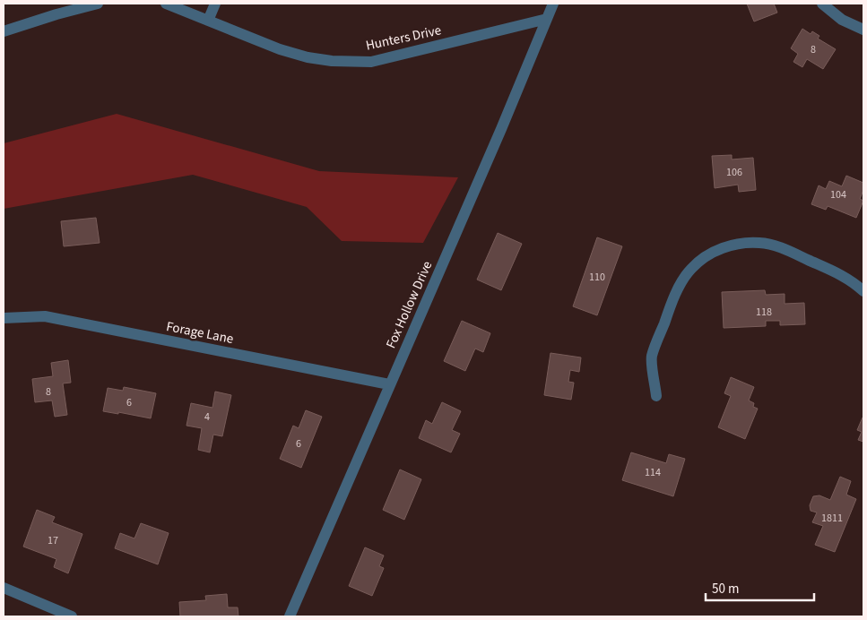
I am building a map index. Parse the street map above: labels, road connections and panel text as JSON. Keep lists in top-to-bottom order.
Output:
{
  "streets": {
    "street": ["Hunters Drive", "Fox Hollow Drive", "Forage Lane"]
  },
  "crossings": [
    ["Hunters Drive", "Fox Hollow Drive"],
    ["Fox Hollow Drive", "Forage Lane"]
  ],
  "house_numbers": [
    "8",
    "106",
    "104",
    "110",
    "118",
    "8",
    "6",
    "4",
    "6",
    "114",
    "1811",
    "17"
  ],
  "scale_bar": "50 m"
}
